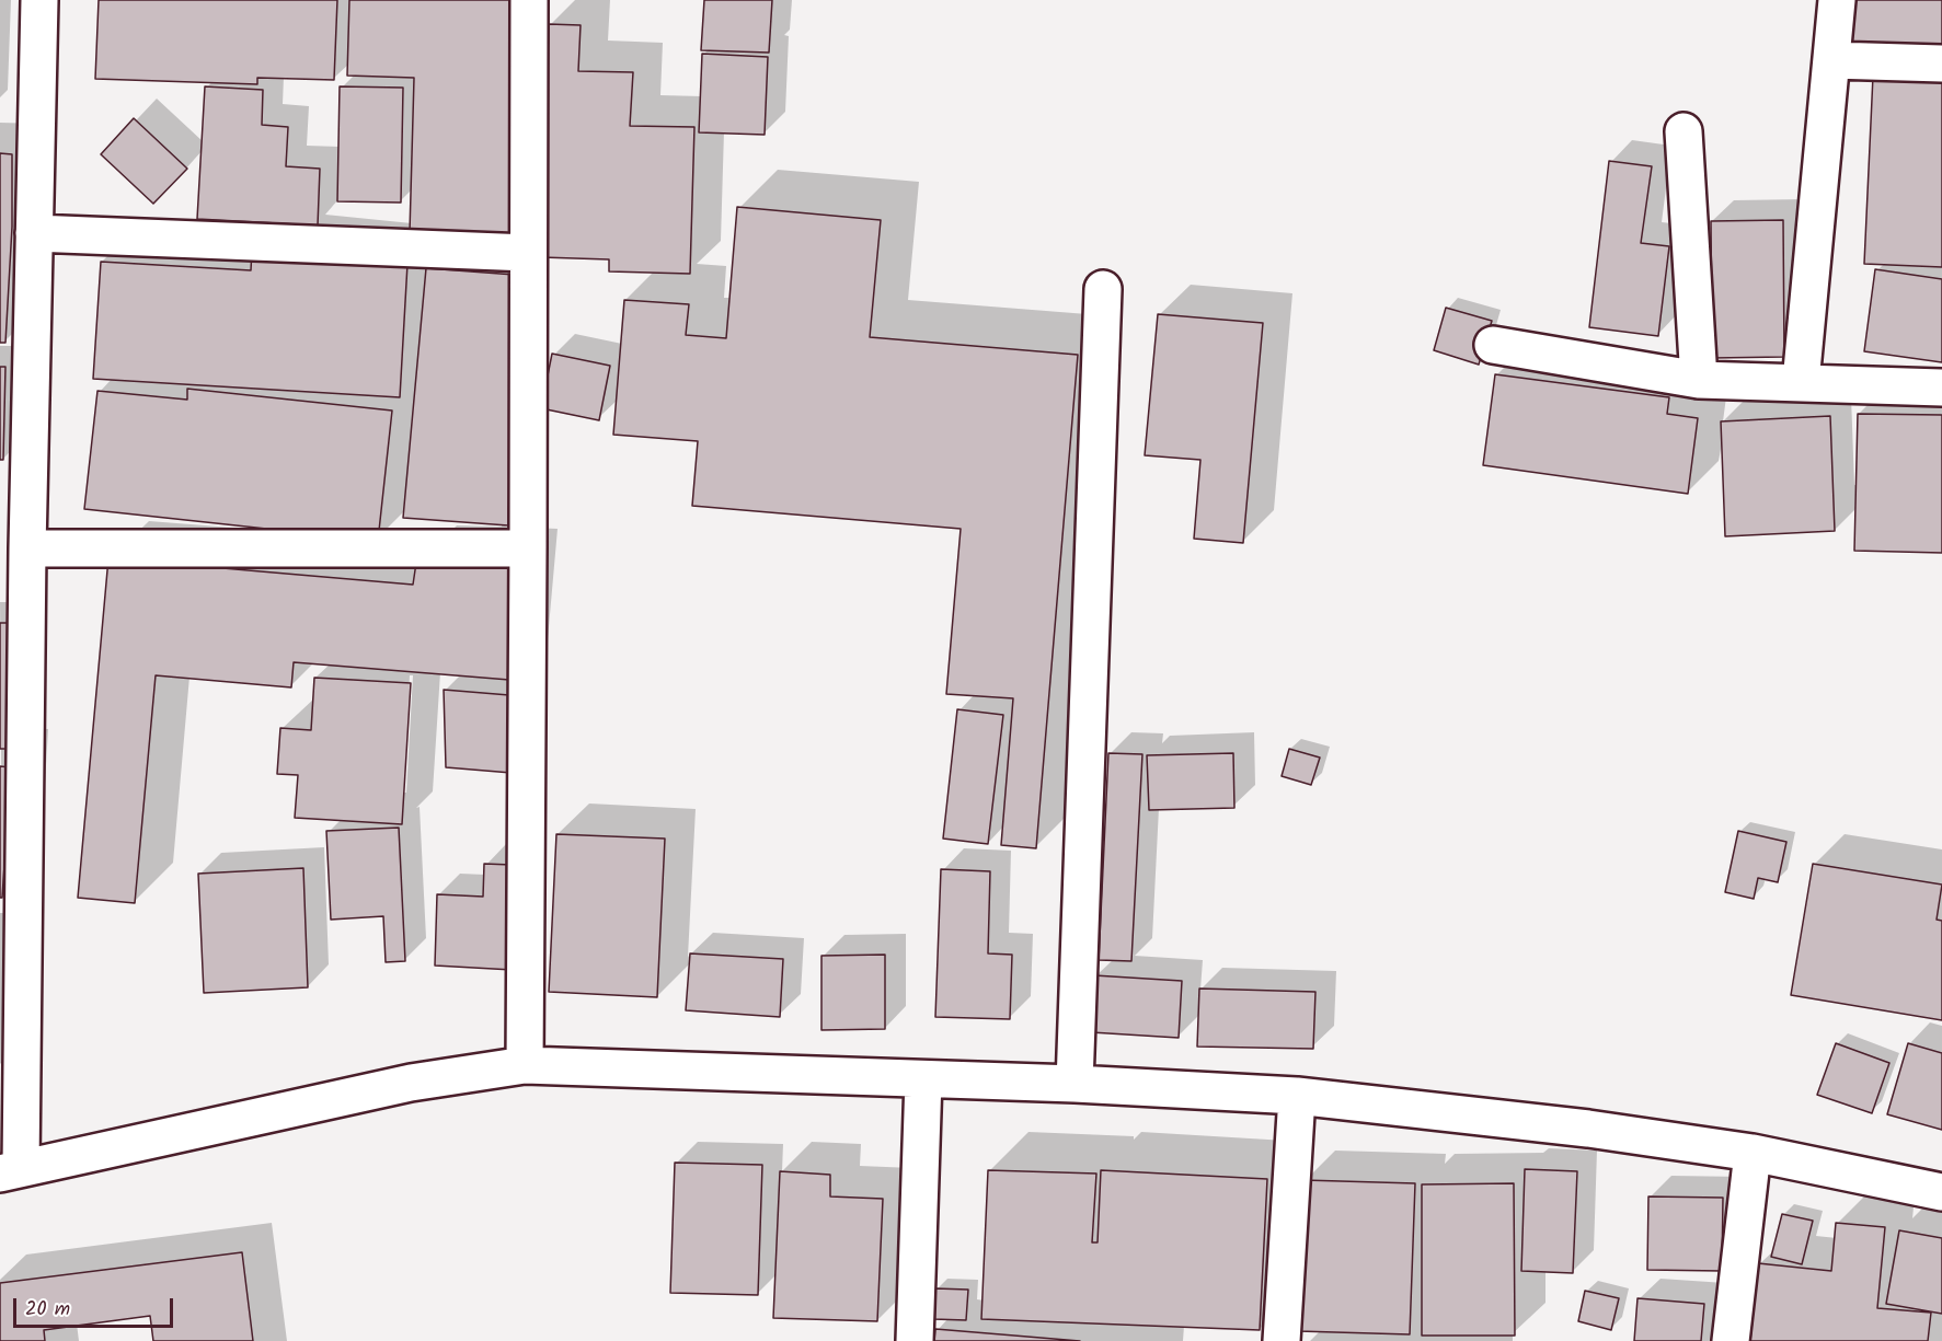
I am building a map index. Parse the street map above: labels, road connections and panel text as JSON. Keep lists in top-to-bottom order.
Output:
{
  "scale_bar": "20 m"
}
